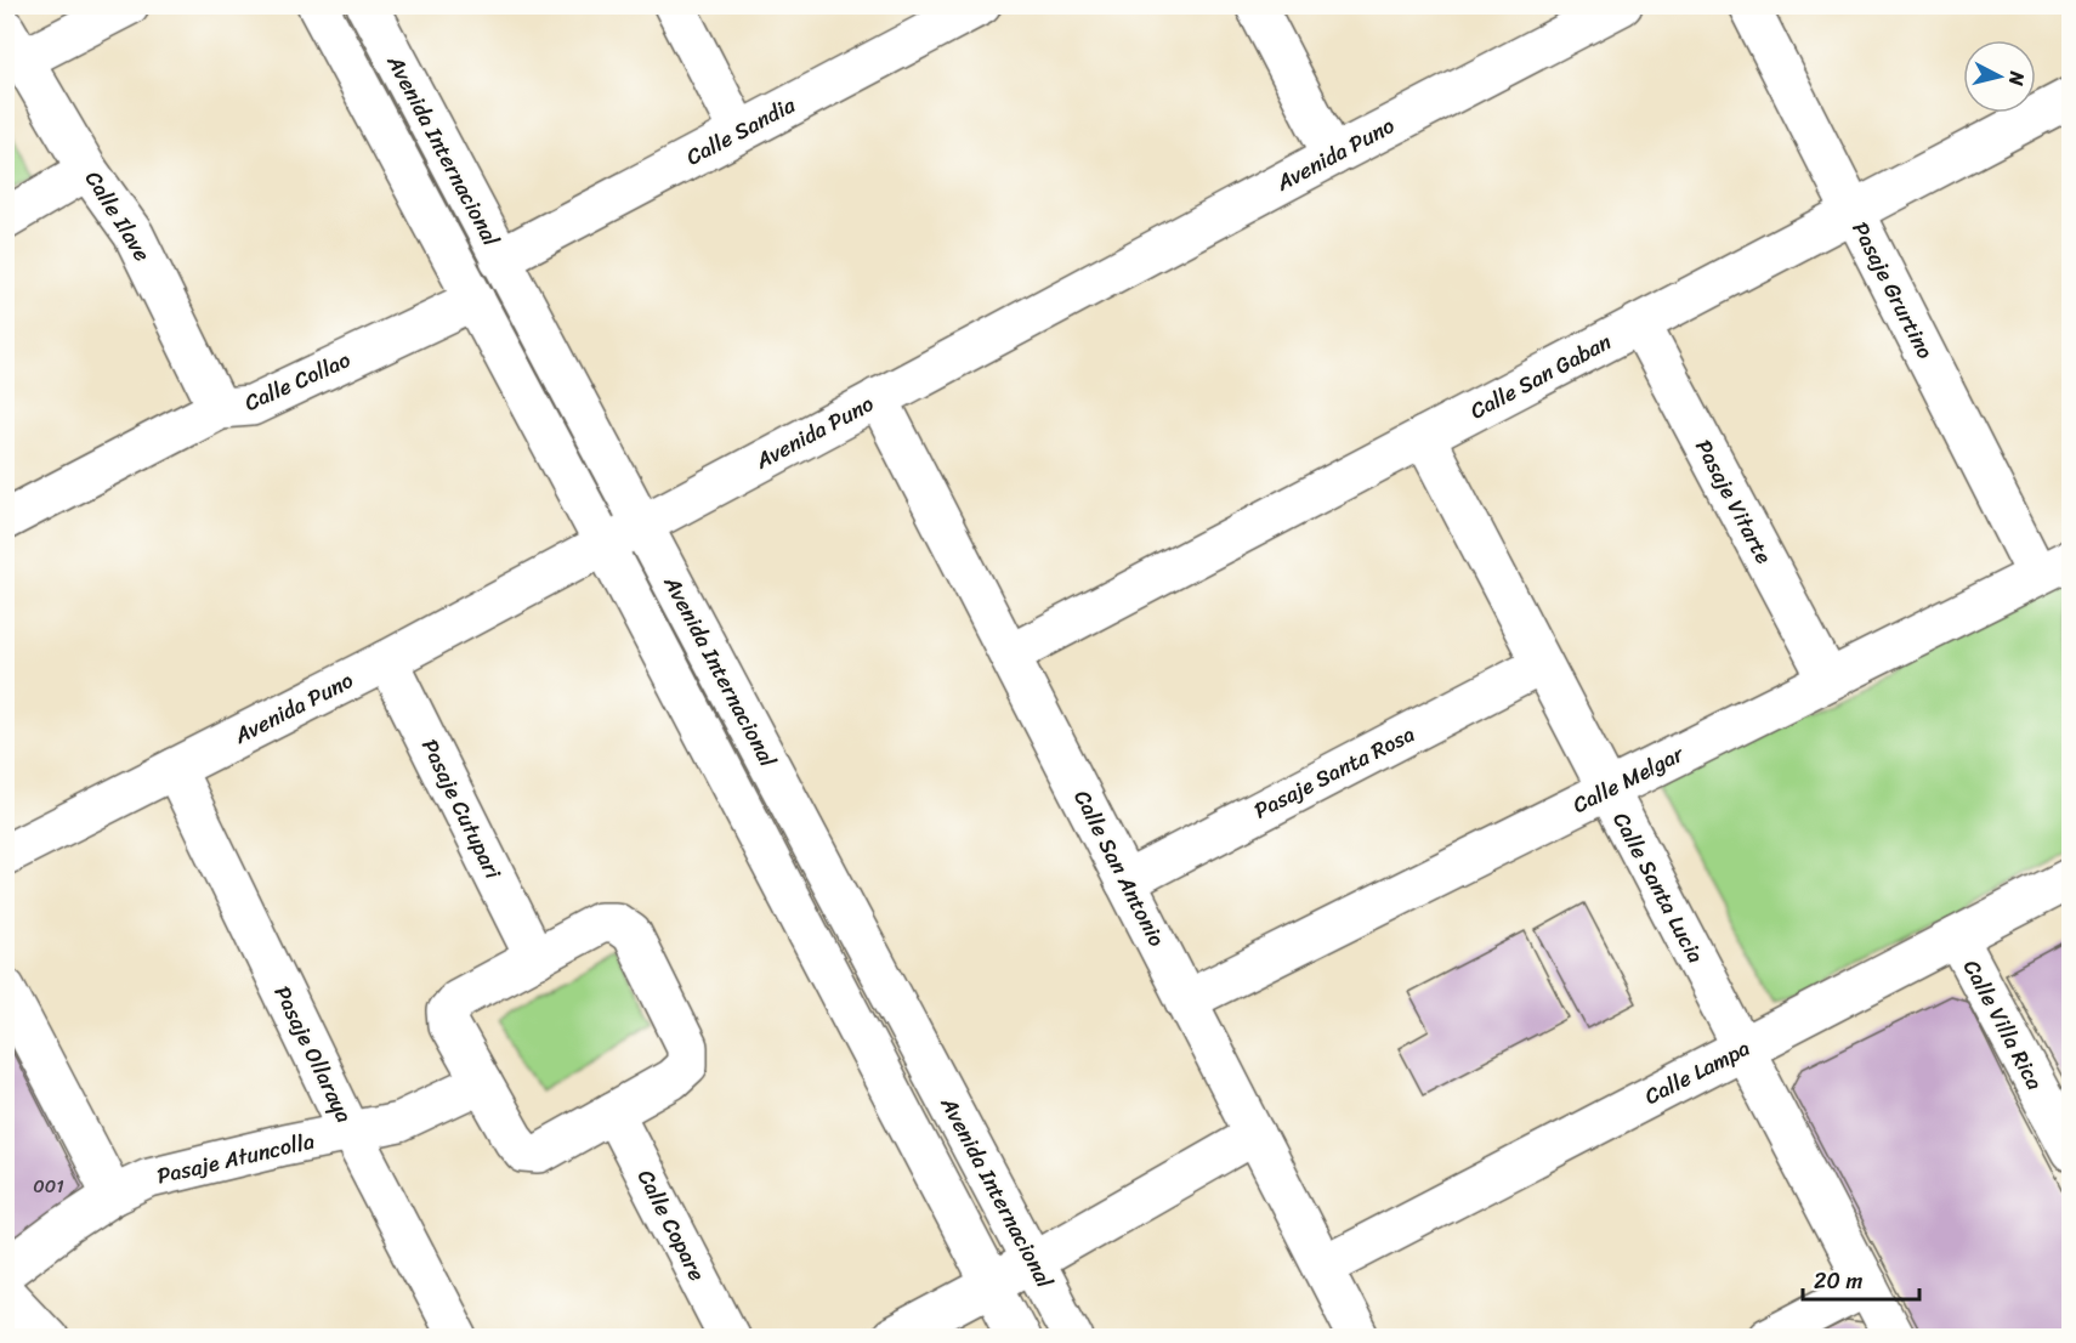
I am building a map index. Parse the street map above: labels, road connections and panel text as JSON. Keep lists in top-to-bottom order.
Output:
{
  "streets": {
    "street": [
      "Calle Sandia",
      "Avenida Internacional",
      "Avenida Puno",
      "Calle Ilave",
      "Pasaje Grurtino",
      "Calle San Gaban",
      "Calle Collao",
      "Pasaje Vitarte",
      "Pasaje Santa Rosa",
      "Calle Melgar",
      "Pasaje Cutupari",
      "Calle San Antonio",
      "Calle Santa Lucia",
      "Calle Villa Rica",
      "Pasaje Ollaraya",
      "Calle Lampa",
      "Pasaje Atuncolla",
      "Calle Copare"
    ]
  },
  "crossings": [
    ["Calle Sandia", "Avenida Internacional"],
    ["Avenida Internacional", "Avenida Puno"],
    ["Avenida Internacional", "Calle Collao"],
    ["Avenida Puno", "Pasaje Cutupari"],
    ["Avenida Puno", "Calle San Antonio"],
    ["Avenida Puno", "Pasaje Ollaraya"],
    ["Calle Ilave", "Calle Collao"],
    ["Pasaje Grurtino", "Calle San Gaban"],
    ["Pasaje Grurtino", "Calle Melgar"],
    ["Calle San Gaban", "Pasaje Vitarte"],
    ["Calle San Gaban", "Calle San Antonio"],
    ["Calle San Gaban", "Calle Santa Lucia"],
    ["Pasaje Vitarte", "Calle Melgar"],
    ["Pasaje Santa Rosa", "Calle San Antonio"],
    ["Pasaje Santa Rosa", "Calle Santa Lucia"],
    ["Calle Melgar", "Calle San Antonio"],
    ["Calle Melgar", "Calle Santa Lucia"],
    ["Calle San Antonio", "Calle Lampa"],
    ["Calle Santa Lucia", "Calle Lampa"],
    ["Calle Villa Rica", "Calle Lampa"],
    ["Pasaje Ollaraya", "Pasaje Atuncolla"]
  ],
  "house_numbers": ["001"],
  "scale_bar": "20 m",
  "north": "right"
}
